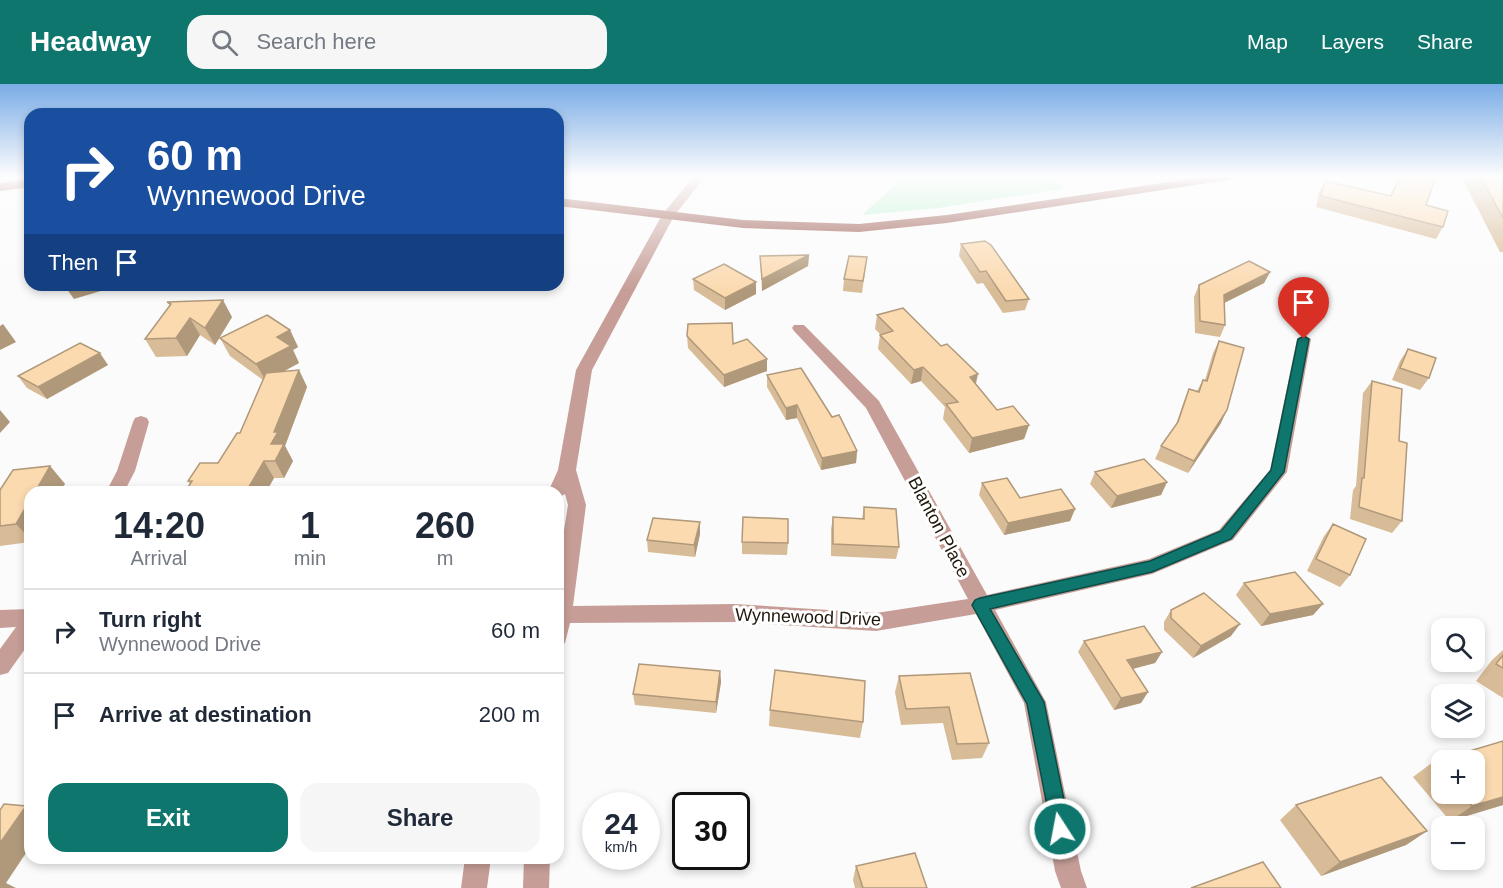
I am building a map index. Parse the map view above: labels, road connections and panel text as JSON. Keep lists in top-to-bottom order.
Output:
{
  "streets": {
    "street": ["Blanton Place", "Wynnewood Drive"]
  },
  "crossings": [
    ["Blanton Place", "Wynnewood Drive"]
  ],
  "page": {
    "header": "Headway",
    "search": "Search here",
    "nav": ["Map", "Layers", "Share"],
    "turn": ["60 m", "Wynnewood Drive"],
    "then": "Then",
    "eta": [
      "14:20",
      "Arrival",
      "1",
      "min",
      "260",
      "m"
    ],
    "list": [
      {
        "name": "Turn right",
        "note": "Wynnewood Drive",
        "value": "60 m"
      },
      {
        "name": "Arrive at destination",
        "value": "200 m"
      }
    ],
    "map_buttons": ["+", "−"],
    "buttons": ["Exit", "Share"],
    "speed": "24 km/h",
    "limit": "30"
  }
}
